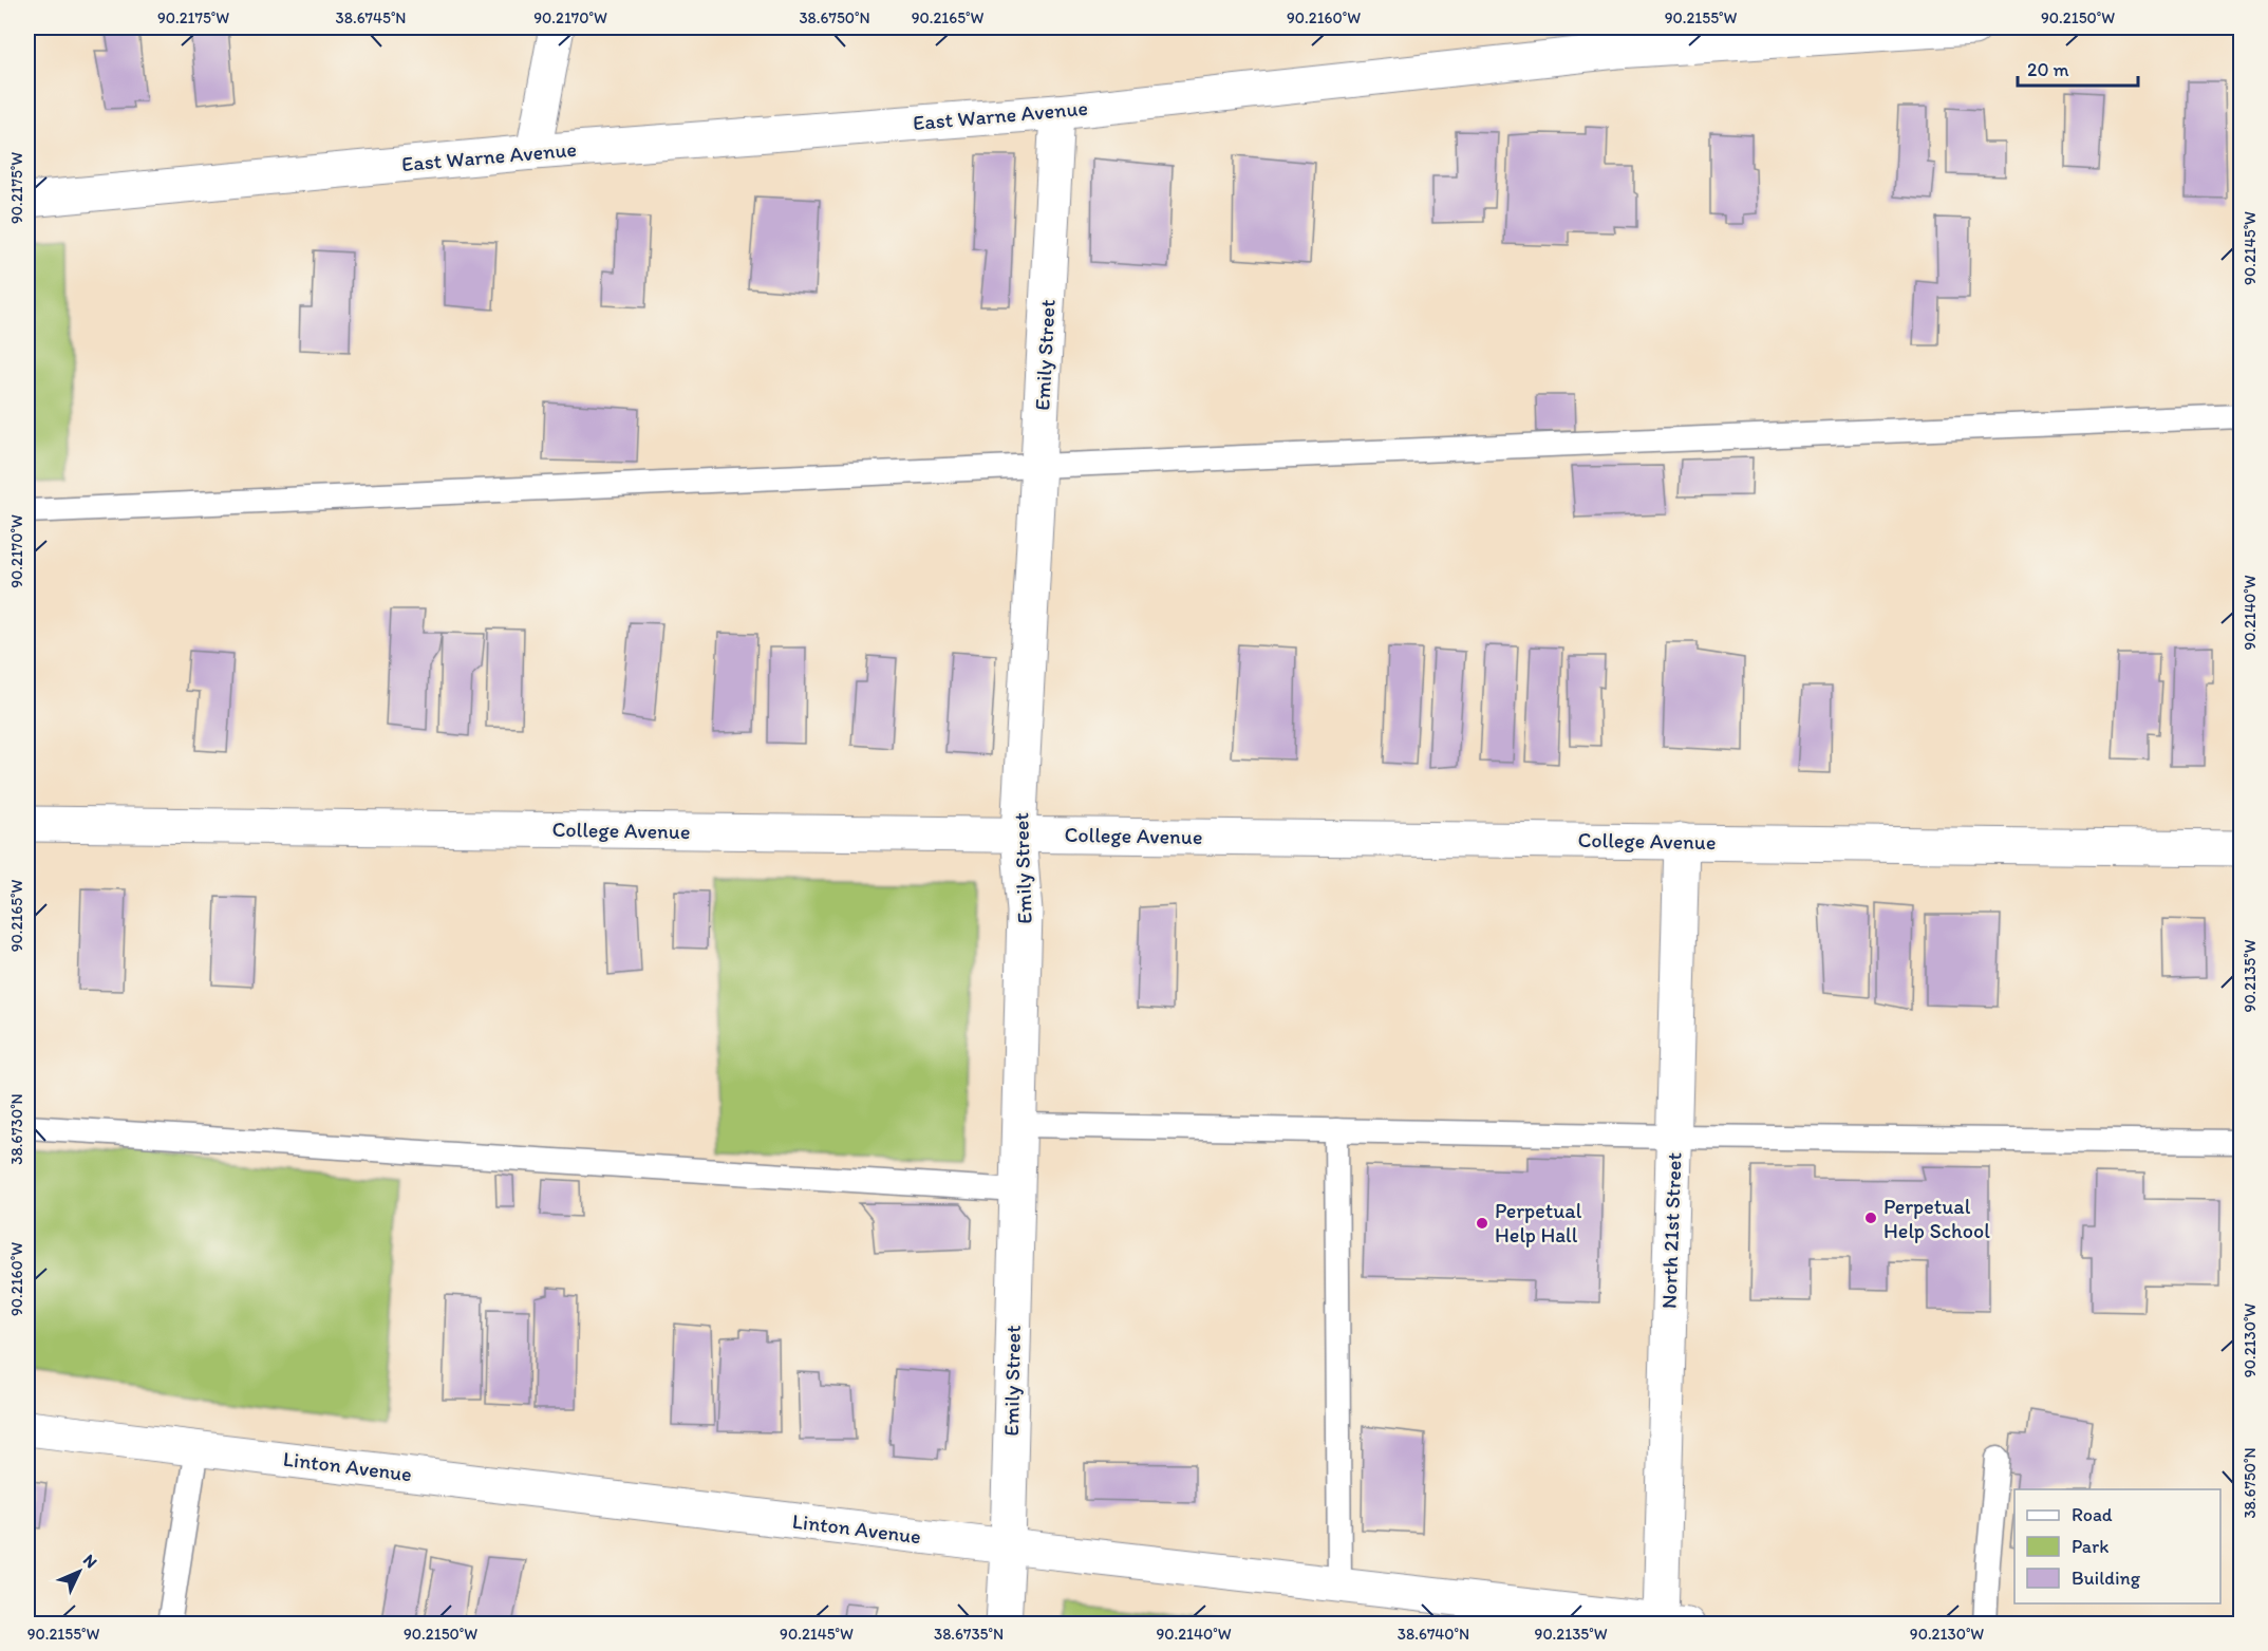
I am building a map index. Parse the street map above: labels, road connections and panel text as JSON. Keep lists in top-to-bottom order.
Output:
{
  "streets": {
    "street": [
      "East Warne Avenue",
      "Emily Street",
      "College Avenue",
      "North 21st Street",
      "Linton Avenue"
    ]
  },
  "crossings": [
    ["East Warne Avenue", "Emily Street"],
    ["Emily Street", "College Avenue"],
    ["Emily Street", "Linton Avenue"],
    ["College Avenue", "North 21st Street"],
    ["North 21st Street", "Linton Avenue"]
  ],
  "places": ["Perpetual Help School", "Perpetual Help Hall"],
  "legend": ["Road", "Park", "Building"],
  "scale_bar": "20 m",
  "north": "top right",
  "coordinates": [
    "90.2175°W",
    "38.6745°N",
    "90.2170°W",
    "38.6750°N",
    "90.2165°W",
    "90.2160°W",
    "90.2155°W",
    "90.2150°W",
    "90.2145°W",
    "90.2140°W",
    "90.2135°W",
    "38.6730°N",
    "90.2130°W",
    "38.6735°N",
    "38.6740°N"
  ]
}
